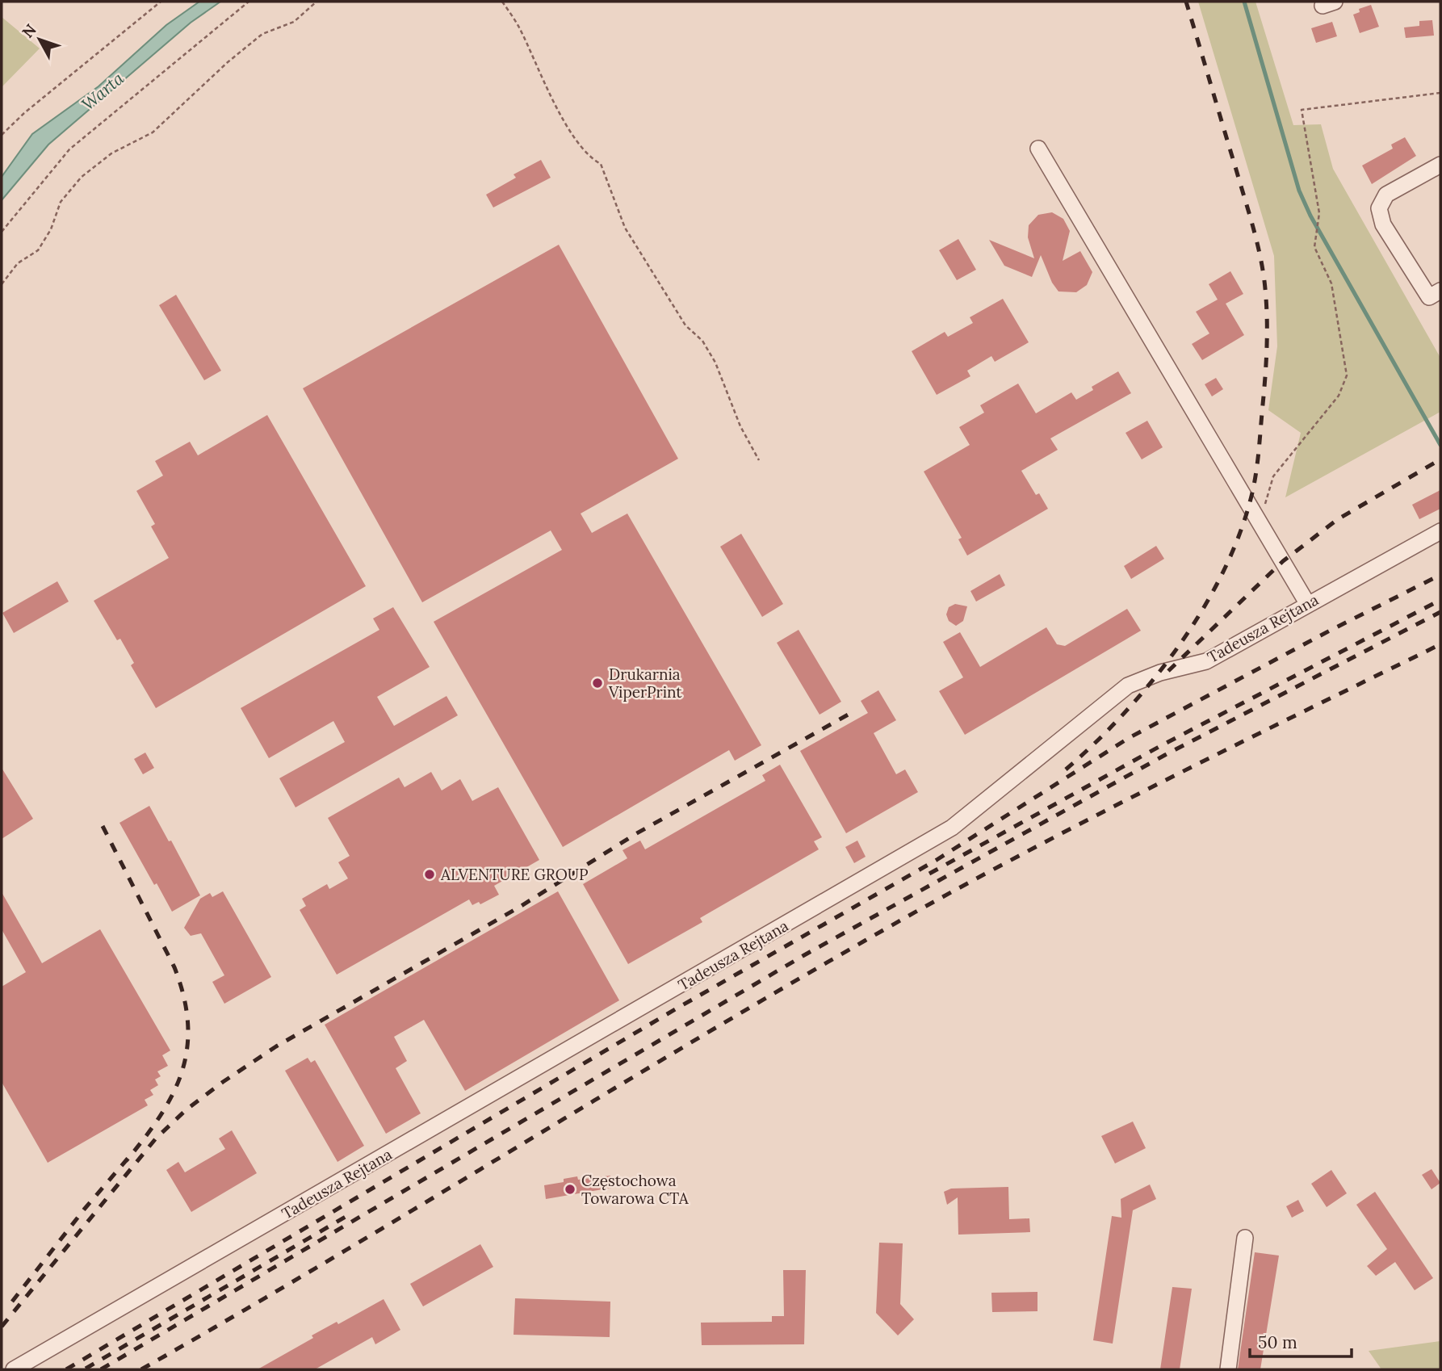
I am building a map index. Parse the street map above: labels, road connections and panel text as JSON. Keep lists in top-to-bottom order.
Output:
{
  "streets": {
    "street": ["Tadeusza Rejtana"]
  },
  "water": ["Warta"],
  "places": ["Drukarnia ViperPrint", "ALVENTURE GROUP", "Częstochowa Towarowa CTA"],
  "scale_bar": "50 m",
  "north": "top left"
}
